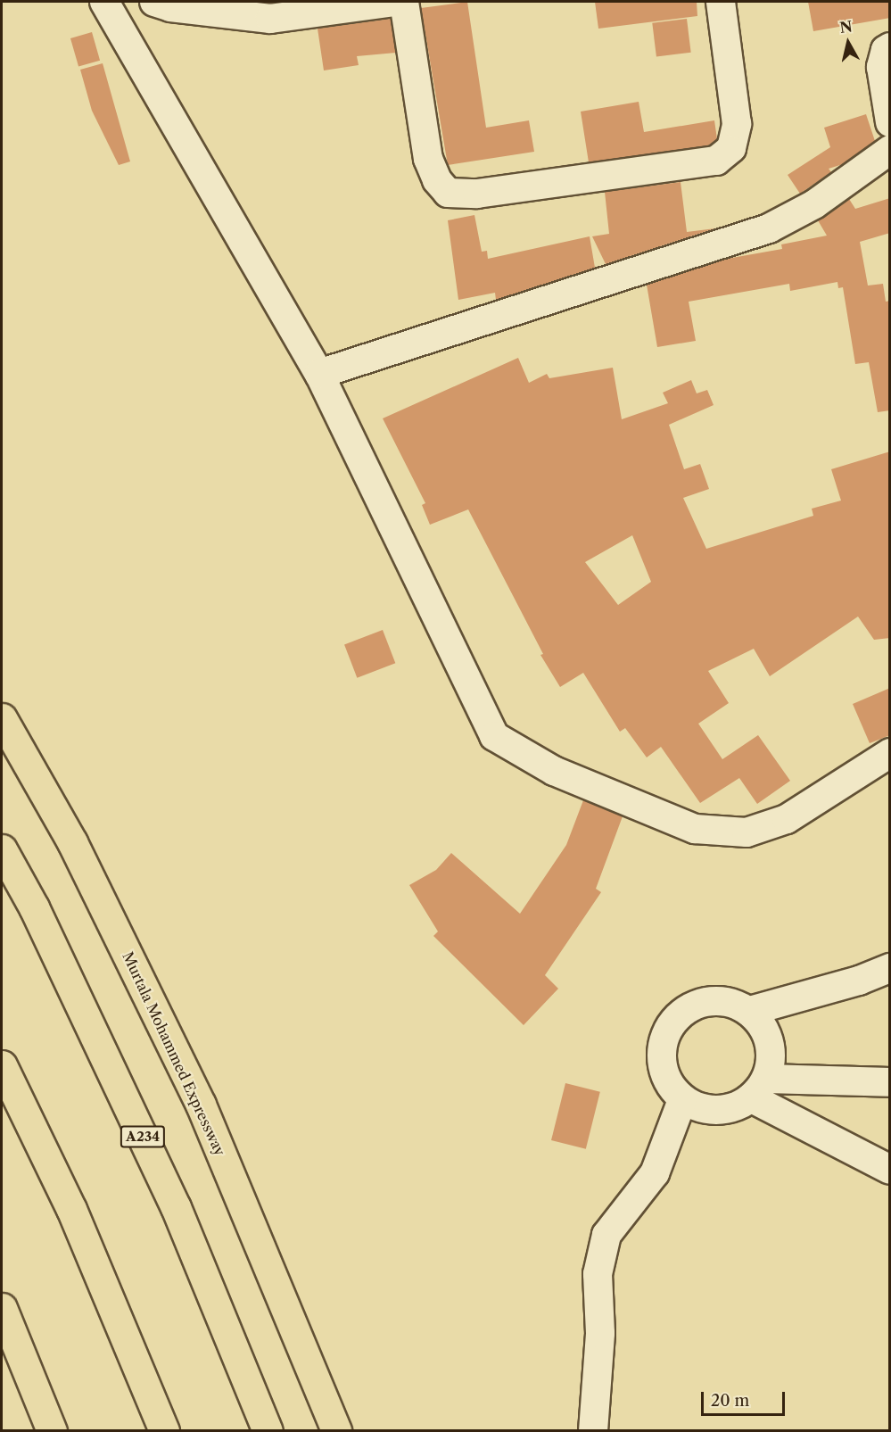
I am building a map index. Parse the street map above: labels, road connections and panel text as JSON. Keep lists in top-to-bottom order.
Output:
{
  "streets": {
    "highway": ["Murtala Mohammed Expressway", "A234"]
  },
  "scale_bar": "20 m",
  "north": "top"
}
